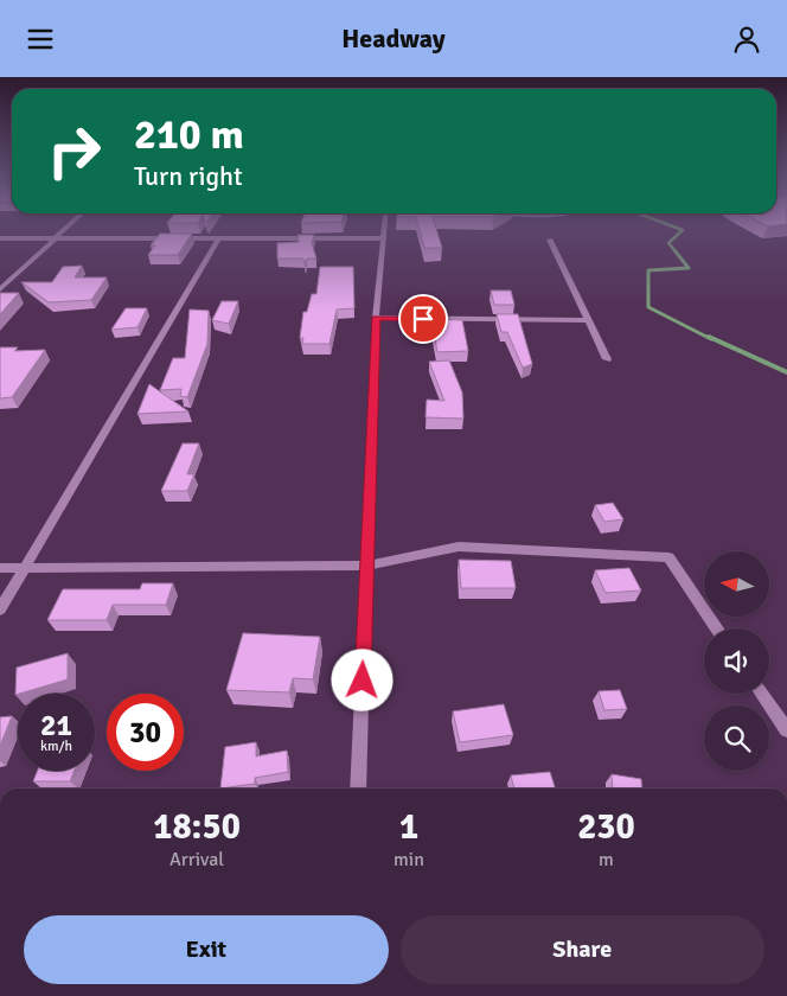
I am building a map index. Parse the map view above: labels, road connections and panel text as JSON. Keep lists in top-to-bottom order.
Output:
{
  "north": "left",
  "page": {
    "header": "Headway",
    "turn": ["210 m", "Turn right"],
    "speed": "21 km/h",
    "limit": "30",
    "eta": [
      "18:50",
      "Arrival",
      "1",
      "min",
      "230",
      "m"
    ],
    "buttons": ["Exit", "Share"]
  }
}
